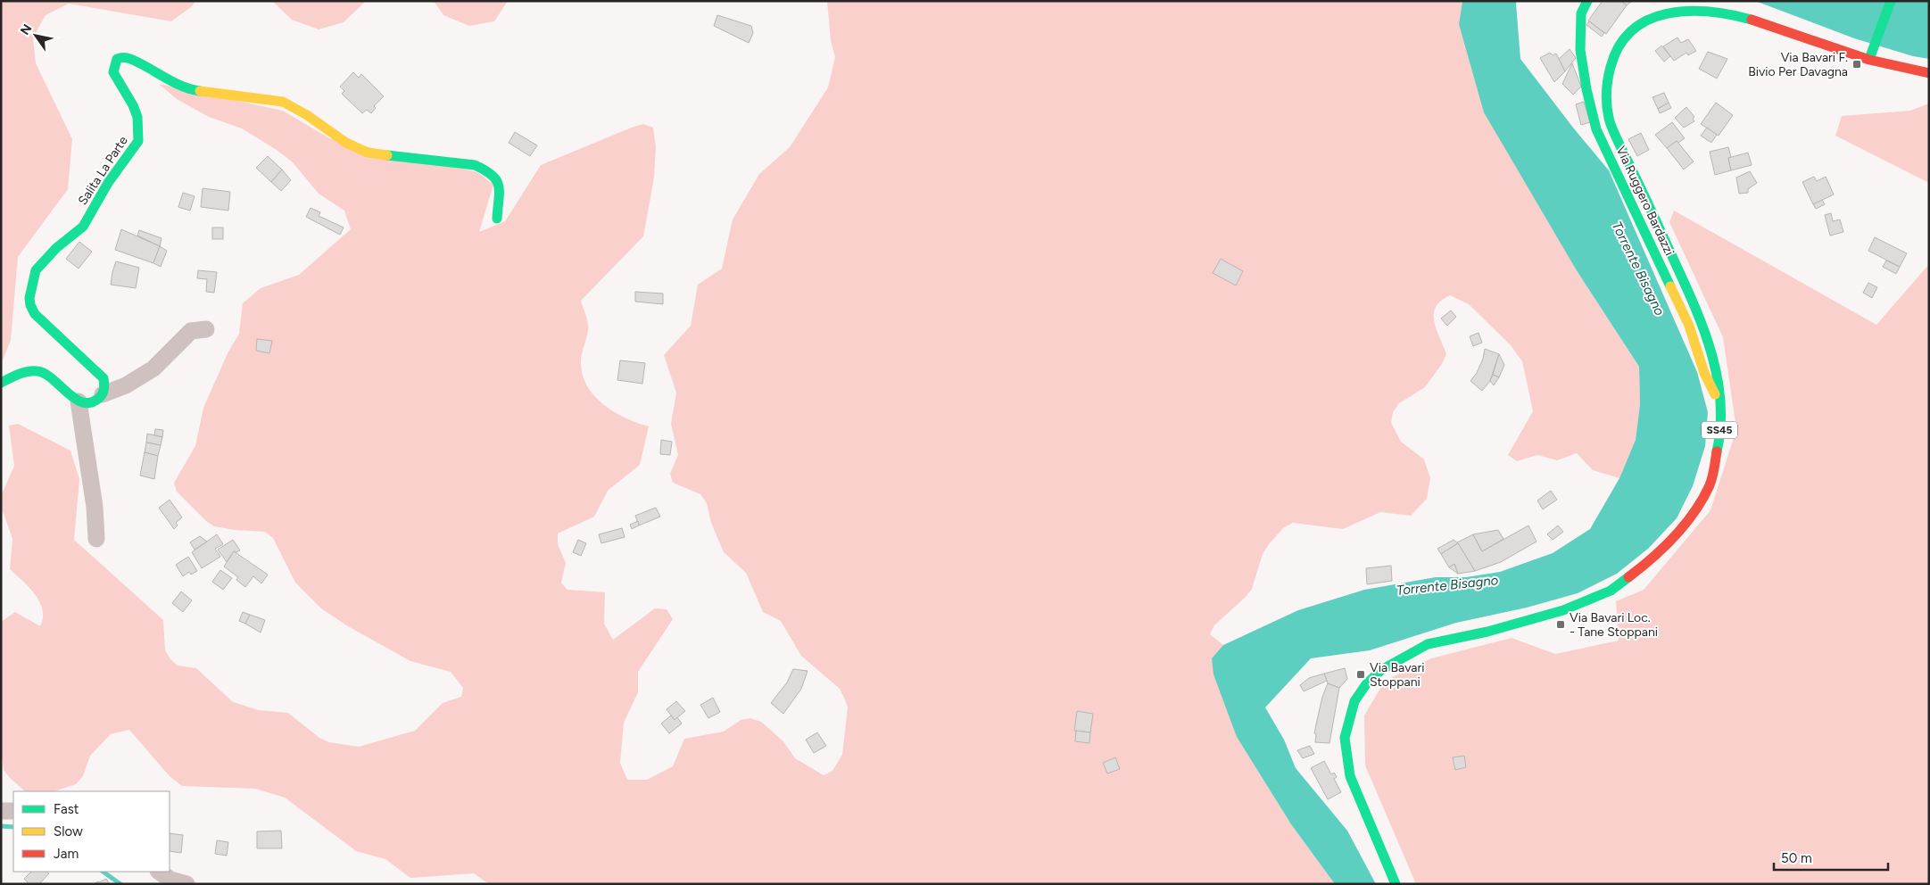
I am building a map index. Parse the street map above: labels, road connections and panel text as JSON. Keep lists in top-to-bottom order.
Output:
{
  "streets": {
    "main road": ["Salita La Parte", "Via Ruggero Bardazzi", "SS45"]
  },
  "crossings": [
    ["Via Ruggero Bardazzi", "SS45"]
  ],
  "water": ["Torrente Bisagno"],
  "places": {
    "transit": ["Via Bavari F. Bivio Per Davagna", "Via Bavari Loc. - Tane Stoppani", "Via Bavari Stoppani"]
  },
  "legend": ["Fast", "Slow", "Jam"],
  "scale_bar": "50 m",
  "north": "top left"
}
